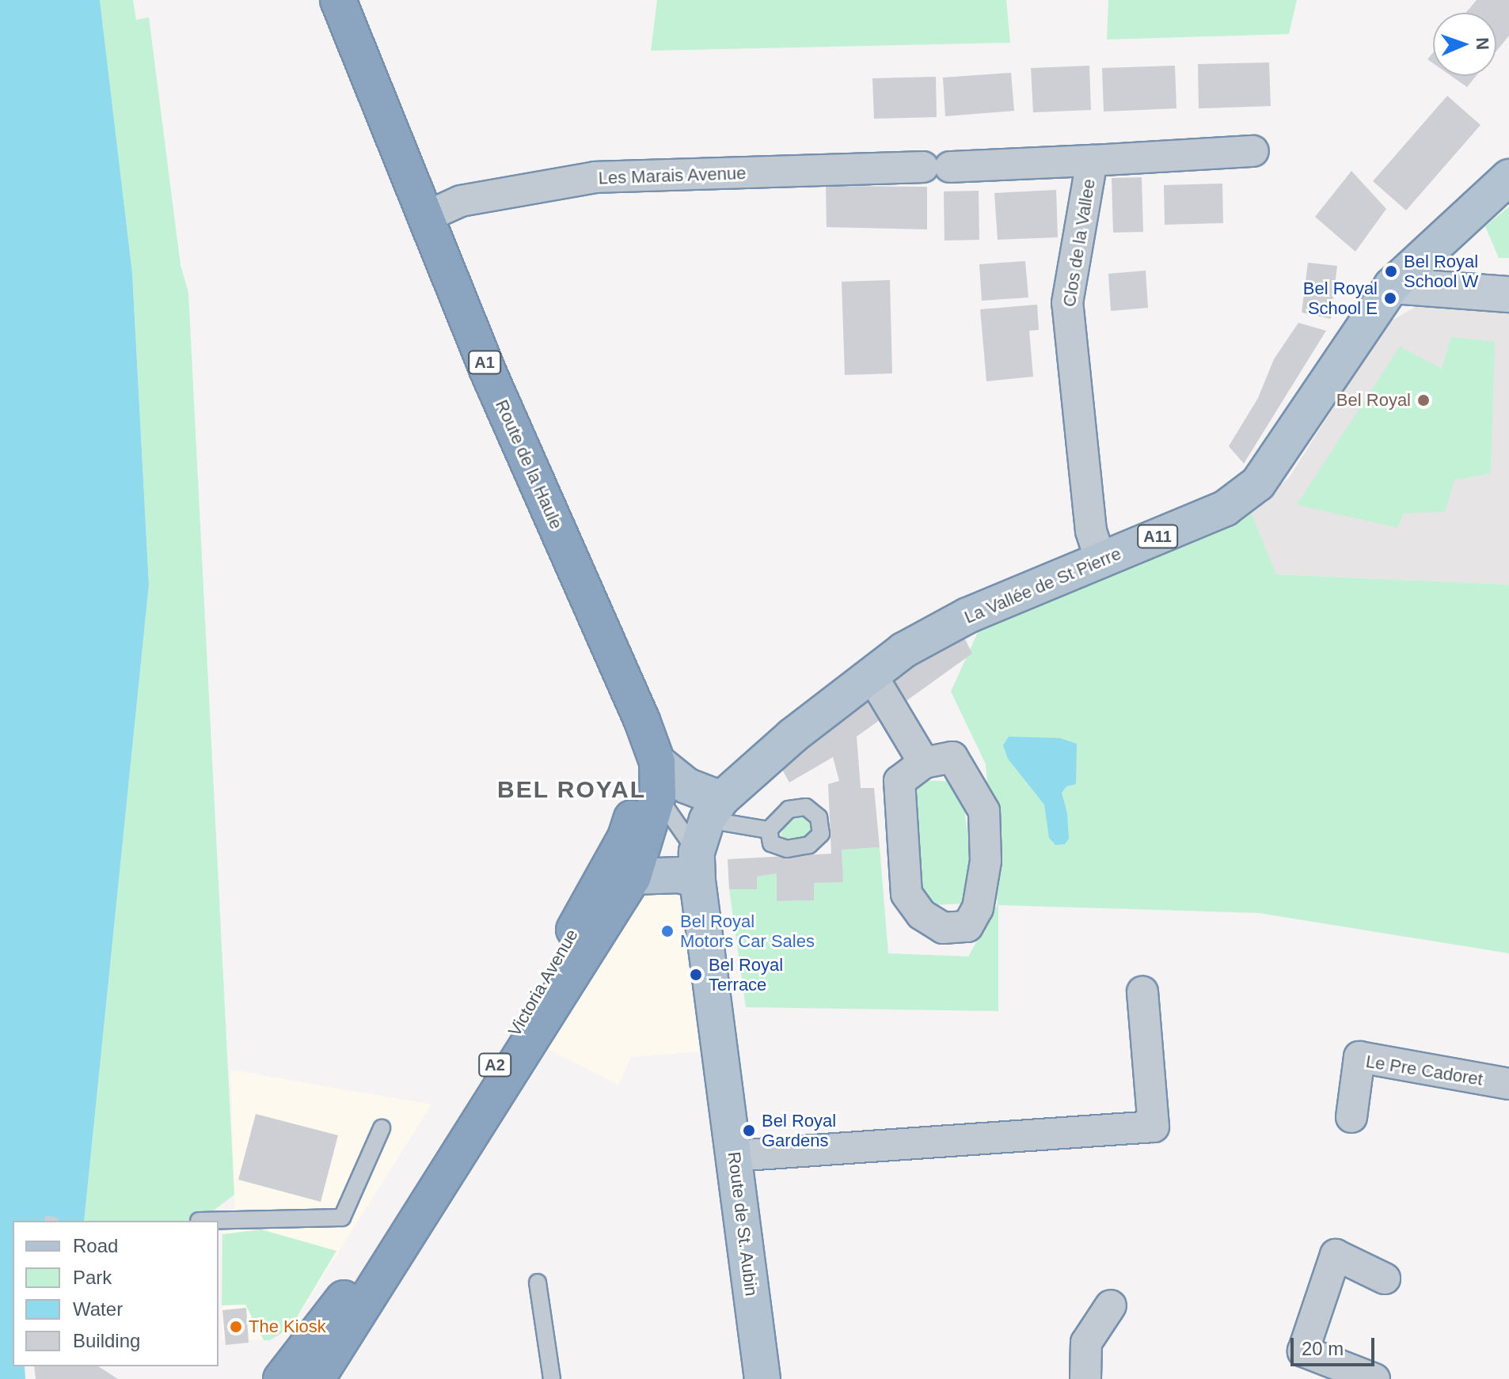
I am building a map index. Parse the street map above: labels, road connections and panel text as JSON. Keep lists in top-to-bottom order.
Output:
{
  "streets": {
    "highway": [
      "A1",
      "Route de la Haule",
      "Victoria Avenue",
      "A2"
    ],
    "main road": ["A11", "La Vallée de St Pierre", "Route de St. Aubin"],
    "street": ["Les Marais Avenue", "Clos de la Vallee", "Le Pre Cadoret"]
  },
  "crossings": [
    ["Les Marais Avenue", "Clos de la Vallee"],
    ["Les Marais Avenue", "Route de la Haule"],
    ["Clos de la Vallee", "La Vallée de St Pierre"],
    ["Route de la Haule", "Victoria Avenue"],
    ["Route de la Haule", "Route de St. Aubin"]
  ],
  "districts": ["BEL ROYAL"],
  "places": [
    "Bel Royal School W",
    "Bel Royal School E",
    "Bel Royal",
    "Bel Royal Motors Car Sales",
    "Bel Royal Terrace",
    "Bel Royal Gardens",
    "The Kiosk"
  ],
  "legend": [
    "Road",
    "Park",
    "Water",
    "Building"
  ],
  "scale_bar": "20 m",
  "north": "right"
}
